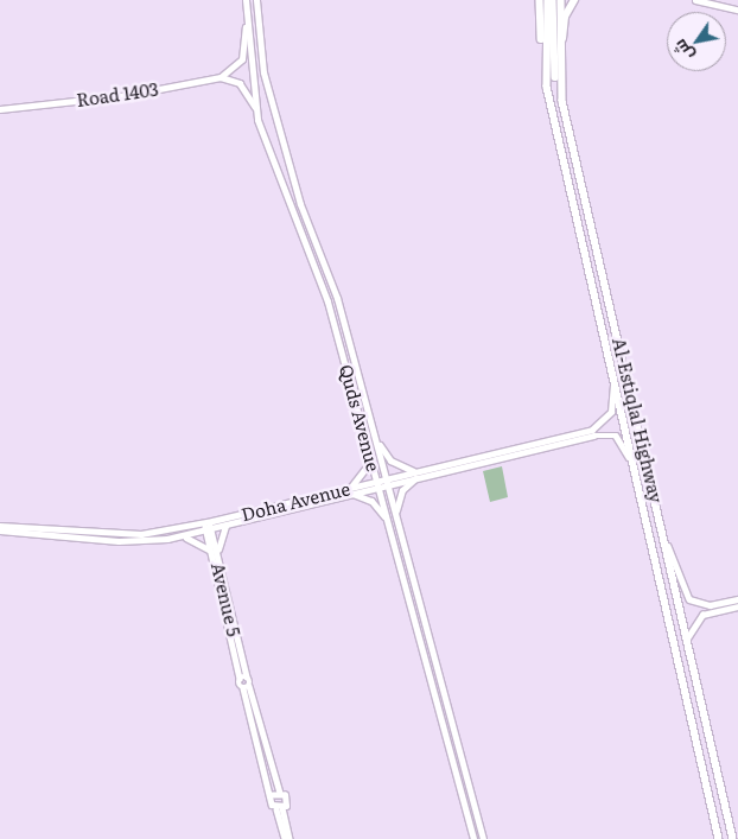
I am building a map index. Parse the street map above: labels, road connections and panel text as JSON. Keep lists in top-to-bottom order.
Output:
{
  "streets": {
    "main road": ["Quds Avenue", "Al-Estiqlal Highway"],
    "street": ["Road 1403", "Doha Avenue", "Avenue 5"]
  },
  "crossings": [
    ["Quds Avenue", "Doha Avenue"],
    ["Al-Estiqlal Highway", "Doha Avenue"],
    ["Doha Avenue", "Avenue 5"]
  ],
  "north": "bottom left"
}
